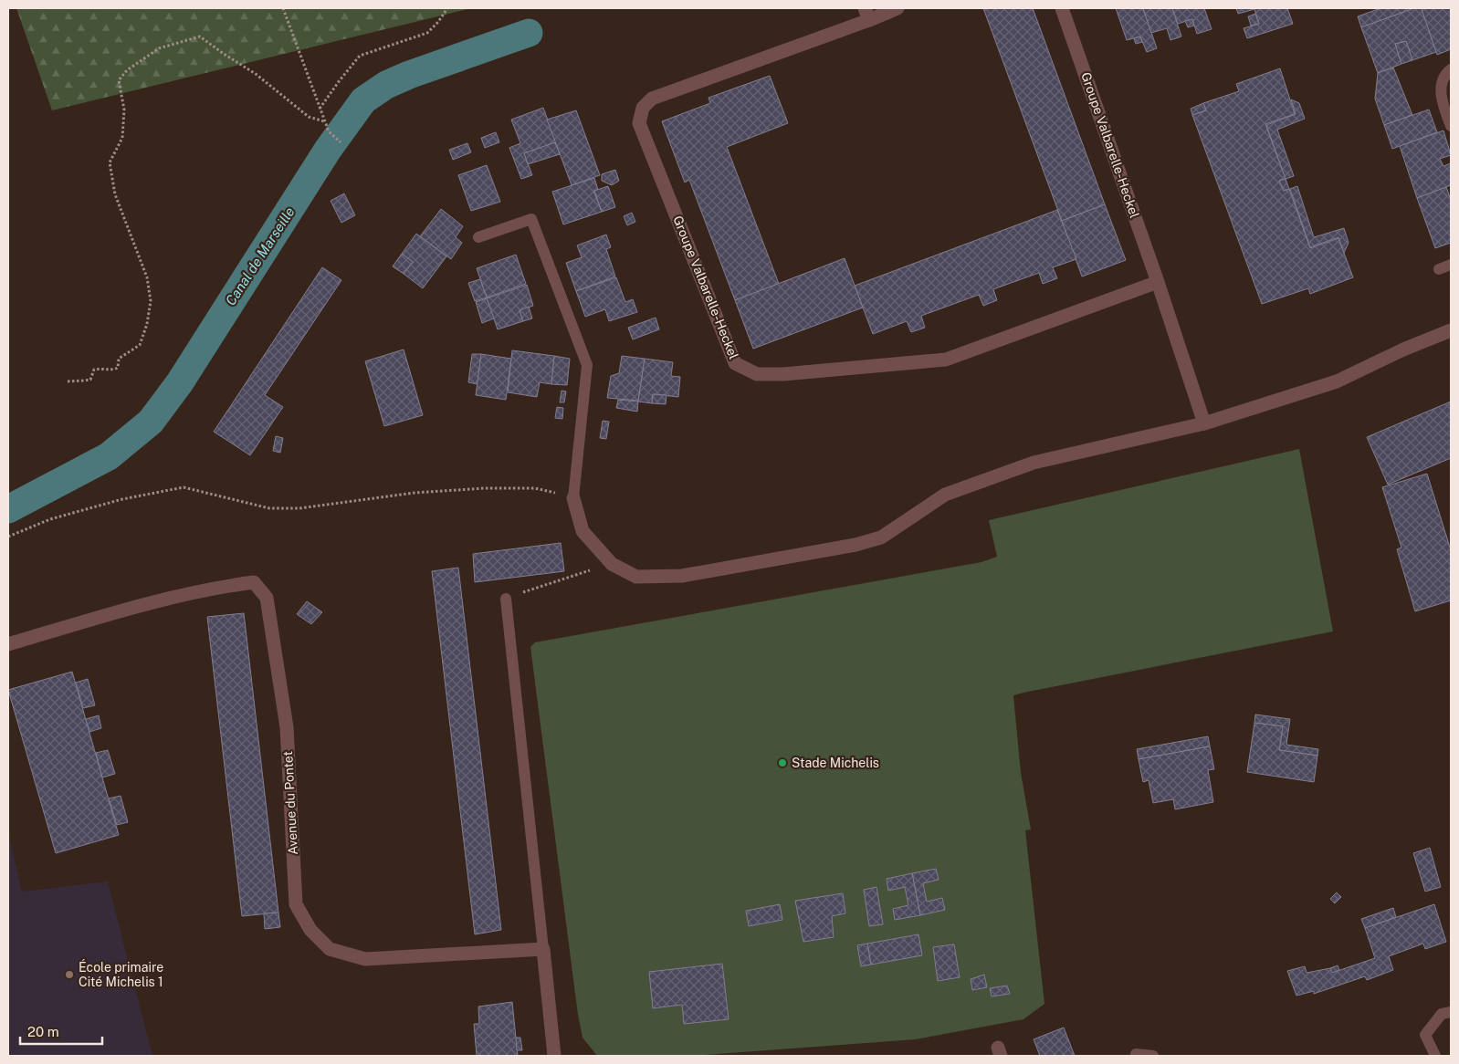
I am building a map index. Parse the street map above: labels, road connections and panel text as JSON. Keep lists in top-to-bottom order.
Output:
{
  "streets": {
    "street": ["Groupe Valbarelle-Heckel", "Avenue du Pontet"]
  },
  "water": ["Canal de Marseille"],
  "places": ["Stade Michelis", "École primaire Cité Michelis 1"],
  "scale_bar": "20 m"
}
